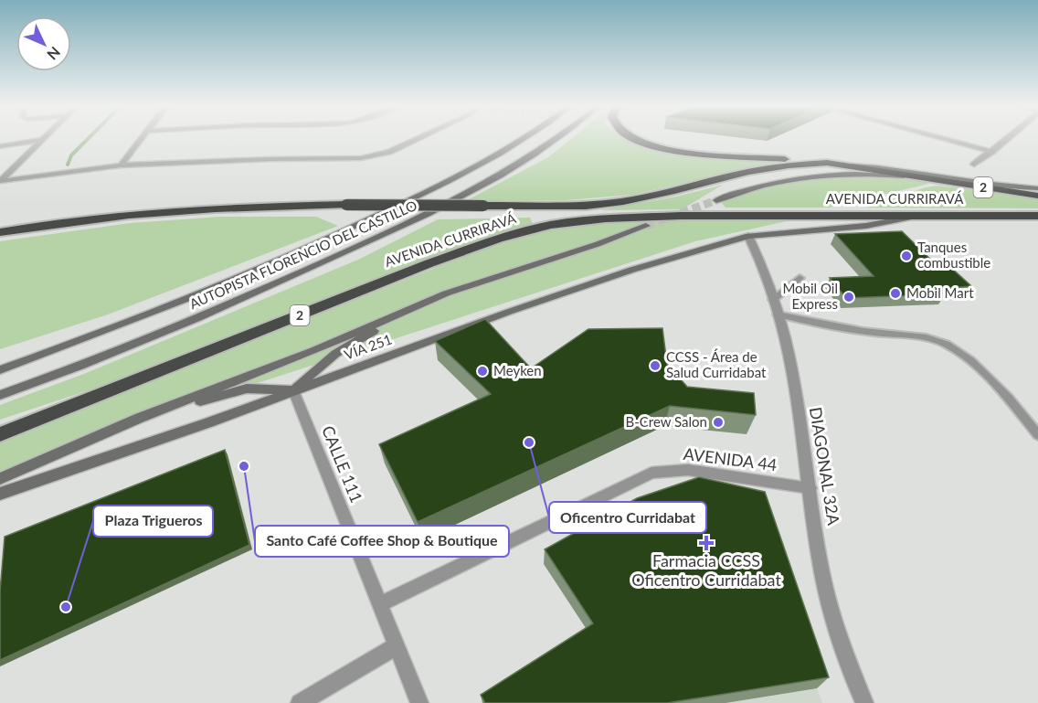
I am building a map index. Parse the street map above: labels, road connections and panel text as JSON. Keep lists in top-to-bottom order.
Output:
{
  "streets": {
    "highway": ["2", "AVENIDA CURRIRAVÁ"],
    "main road": ["AUTOPISTA FLORENCIO DEL CASTILLO", "VÍA 251"],
    "street": ["AVENIDA 44", "CALLE 111", "DIAGONAL 32A"]
  },
  "crossings": [
    ["AVENIDA CURRIRAVÁ", "VÍA 251"],
    ["VÍA 251", "CALLE 111"],
    ["VÍA 251", "DIAGONAL 32A"],
    ["AVENIDA 44", "CALLE 111"],
    ["AVENIDA 44", "DIAGONAL 32A"]
  ],
  "places": {
    "other": [
      "Tanques combustible",
      "Mobil Mart",
      "Mobil Oil Express",
      "CCSS - Área de Salud Curridabat",
      "Meyken",
      "B-Crew Salon",
      "Oficentro Curridabat",
      "Santo Café Coffee Shop & Boutique",
      "Plaza Trigueros"
    ],
    "health": ["Farmacia CCSS Oficentro Curridabat"]
  },
  "north": "bottom right"
}
